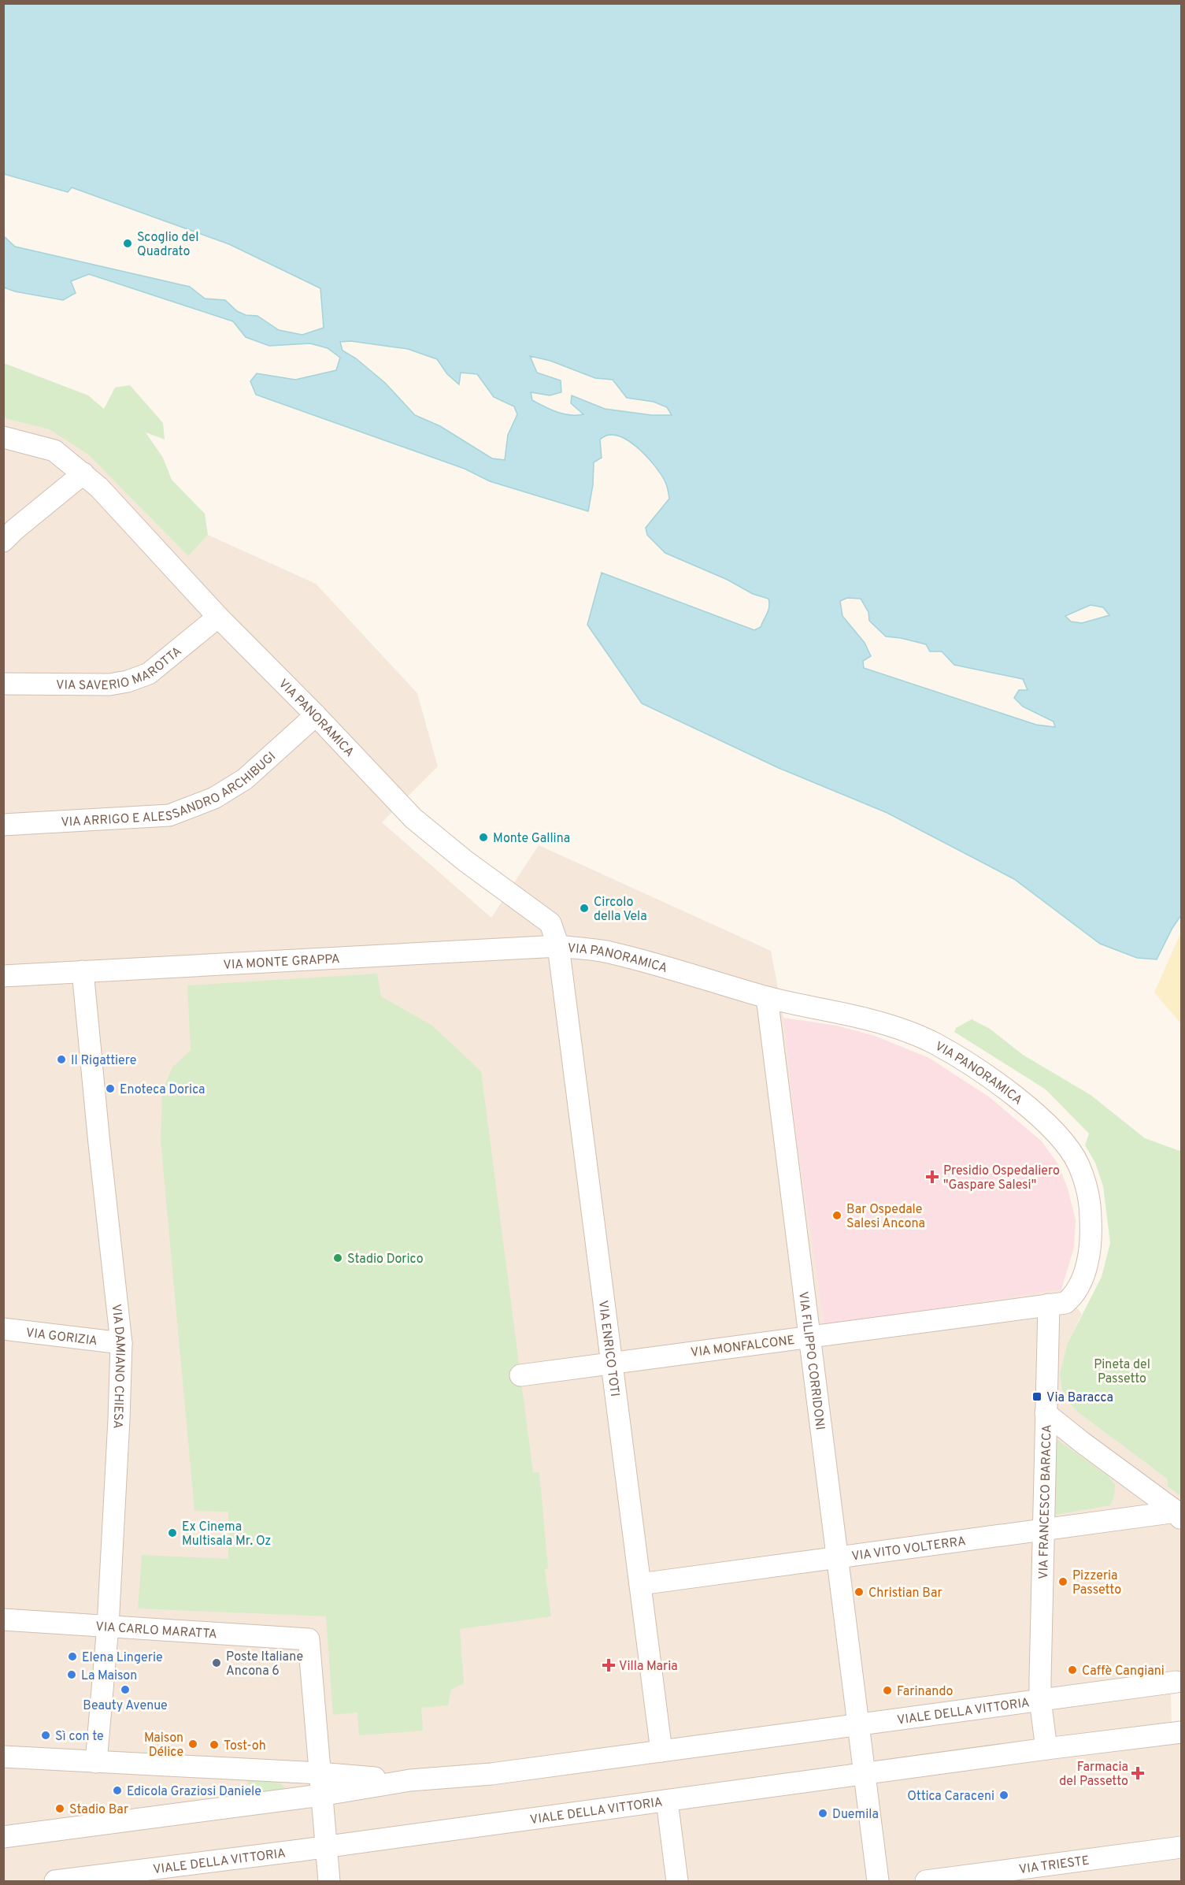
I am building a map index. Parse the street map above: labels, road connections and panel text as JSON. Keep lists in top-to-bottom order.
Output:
{
  "streets": {
    "street": [
      "VIA SAVERIO MAROTTA",
      "VIA PANORAMICA",
      "VIA ARRIGO E ALESSANDRO ARCHIBUGI",
      "VIA MONTE GRAPPA",
      "VIA GORIZIA",
      "VIA MONFALCONE",
      "VIA ENRICO TOTI",
      "VIA FILIPPO CORRIDONI",
      "VIA DAMIANO CHIESA",
      "VIA FRANCESCO BARACCA",
      "VIA VITO VOLTERRA",
      "VIA CARLO MARATTA",
      "VIALE DELLA VITTORIA",
      "VIA TRIESTE"
    ]
  },
  "crossings": [
    ["VIA SAVERIO MAROTTA", "VIA PANORAMICA"],
    ["VIA PANORAMICA", "VIA ARRIGO E ALESSANDRO ARCHIBUGI"],
    ["VIA PANORAMICA", "VIA MONTE GRAPPA"],
    ["VIA PANORAMICA", "VIA MONFALCONE"],
    ["VIA PANORAMICA", "VIA ENRICO TOTI"],
    ["VIA PANORAMICA", "VIA FILIPPO CORRIDONI"],
    ["VIA PANORAMICA", "VIA FRANCESCO BARACCA"],
    ["VIA MONTE GRAPPA", "VIA ENRICO TOTI"],
    ["VIA MONTE GRAPPA", "VIA DAMIANO CHIESA"],
    ["VIA GORIZIA", "VIA DAMIANO CHIESA"],
    ["VIA MONFALCONE", "VIA ENRICO TOTI"],
    ["VIA MONFALCONE", "VIA FILIPPO CORRIDONI"],
    ["VIA MONFALCONE", "VIA FRANCESCO BARACCA"],
    ["VIA ENRICO TOTI", "VIA VITO VOLTERRA"],
    ["VIA ENRICO TOTI", "VIALE DELLA VITTORIA"],
    ["VIA FILIPPO CORRIDONI", "VIA VITO VOLTERRA"],
    ["VIA FILIPPO CORRIDONI", "VIALE DELLA VITTORIA"],
    ["VIA DAMIANO CHIESA", "VIA CARLO MARATTA"],
    ["VIA FRANCESCO BARACCA", "VIA VITO VOLTERRA"],
    ["VIA FRANCESCO BARACCA", "VIALE DELLA VITTORIA"]
  ],
  "parks": ["Pineta del Passetto"],
  "places": {
    "other": [
      "Scoglio del Quadrato",
      "Monte Gallina",
      "Circolo della Vela",
      "Il Rigattiere",
      "Enoteca Dorica",
      "Bar Ospedale Salesi Ancona",
      "Stadio Dorico",
      "Ex Cinema Multisala Mr. Oz",
      "Pizzeria Passetto",
      "Christian Bar",
      "Elena Lingerie",
      "Poste Italiane Ancona 6",
      "Caffè Cangiani",
      "La Maison",
      "Beauty Avenue",
      "Farinando",
      "Sì con te",
      "Maison Délice",
      "Tost-oh",
      "Edicola Graziosi Daniele",
      "Ottica Caraceni",
      "Stadio Bar",
      "Duemila"
    ],
    "health": ["Presidio Ospedaliero \"Gaspare Salesi\"", "Villa Maria", "Farmacia del Passetto"],
    "transit": ["Via Baracca"]
  }
}
